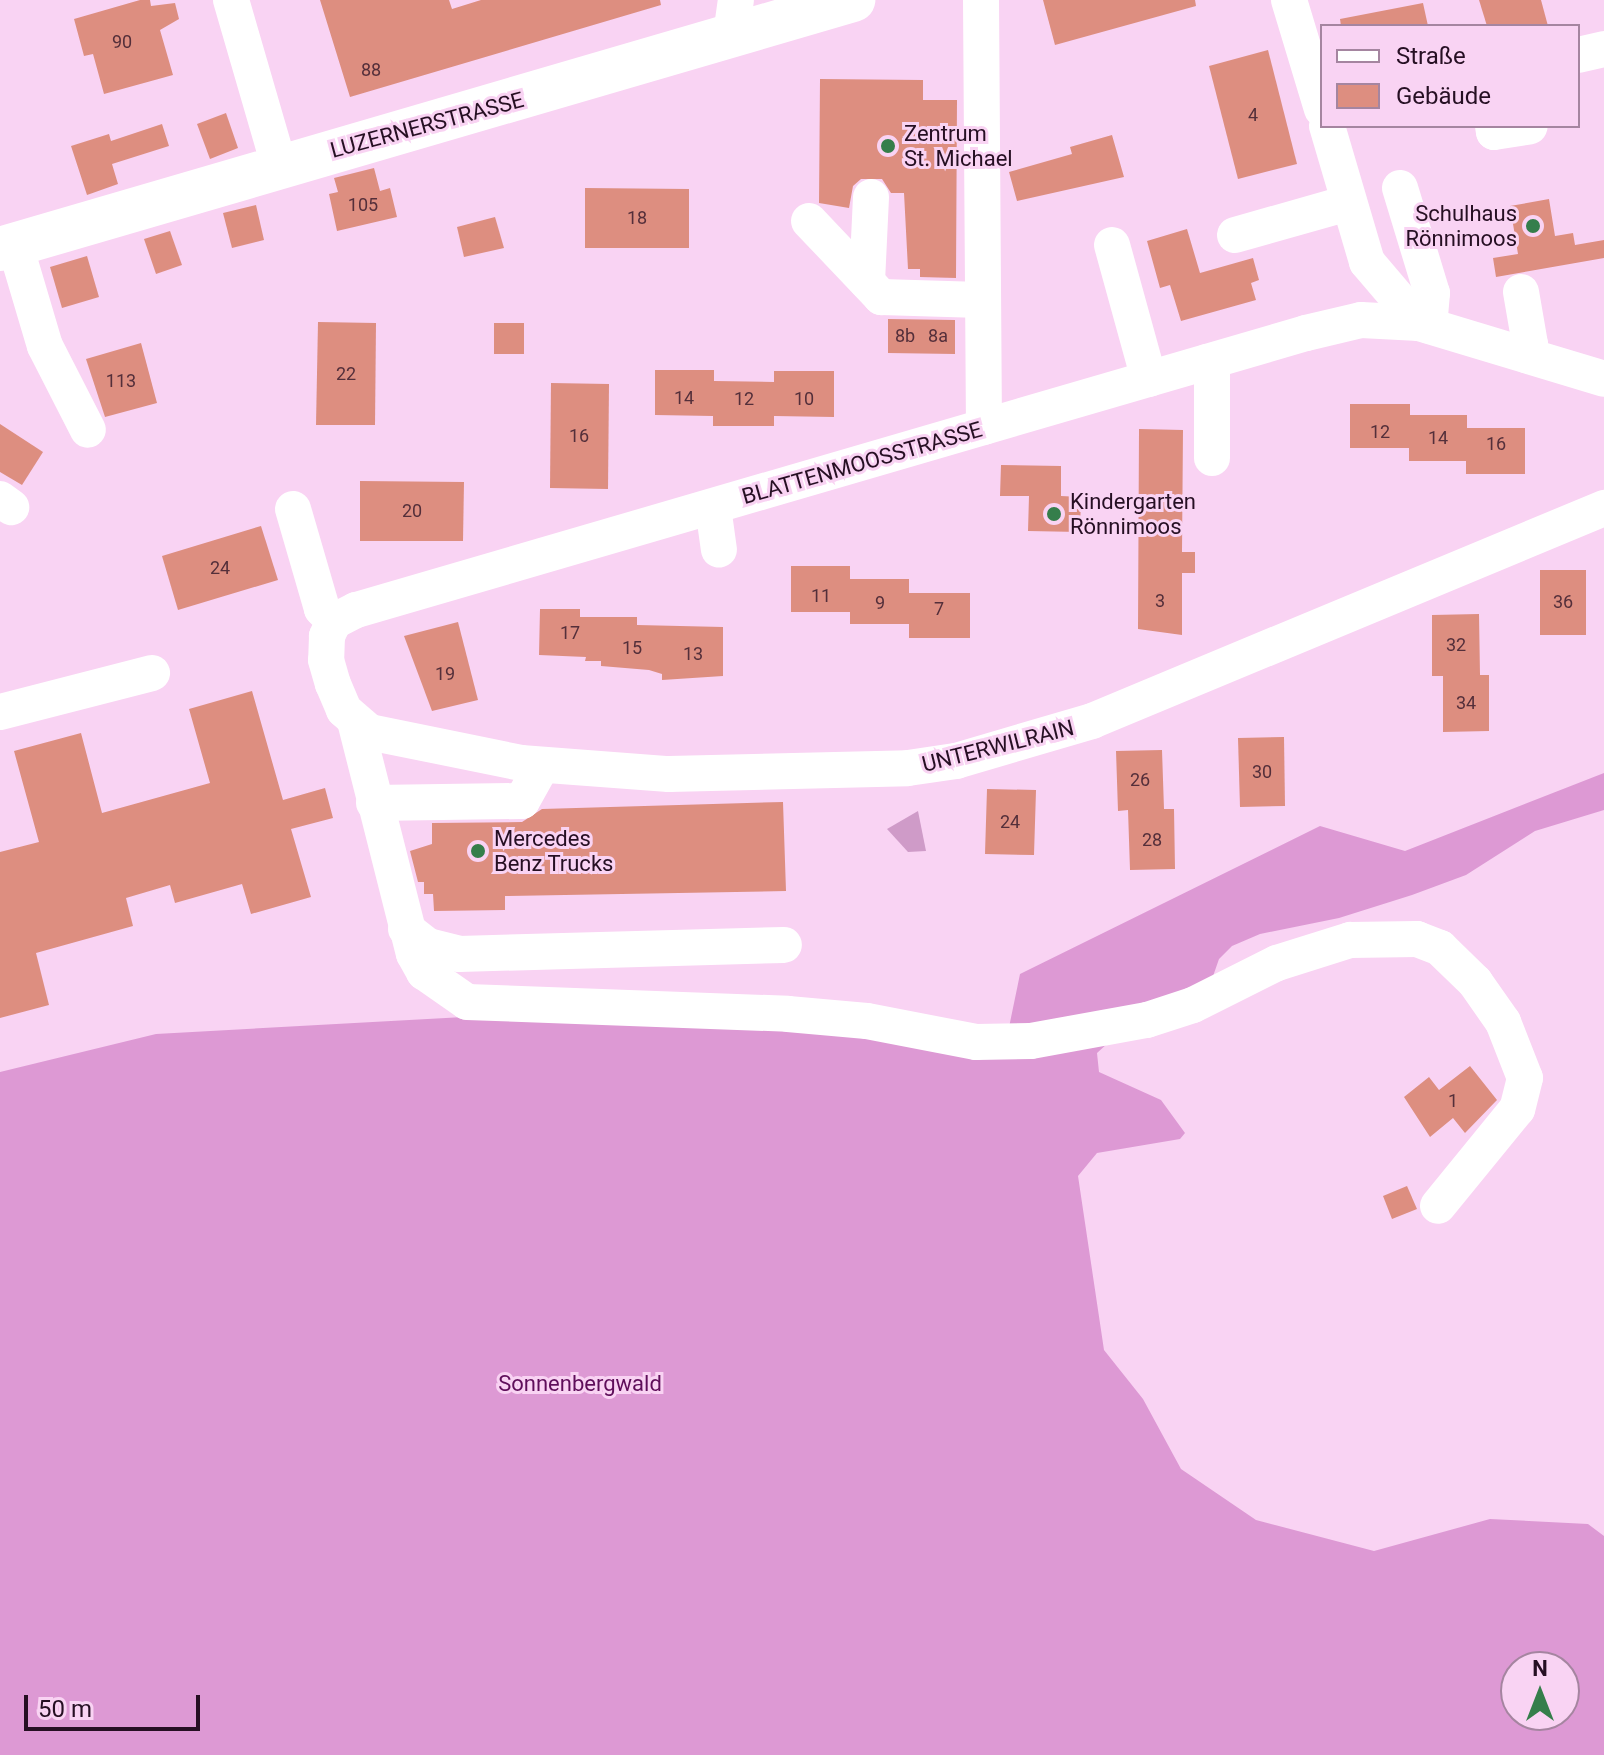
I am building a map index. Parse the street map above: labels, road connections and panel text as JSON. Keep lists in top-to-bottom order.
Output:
{
  "streets": {
    "main road": ["LUZERNERSTRASSE"],
    "street": ["BLATTENMOOSSTRASSE", "UNTERWILRAIN"]
  },
  "parks": ["Sonnenbergwald"],
  "places": [
    "Zentrum St. Michael",
    "Schulhaus Rönnimoos",
    "Kindergarten Rönnimoos",
    "Mercedes Benz Trucks"
  ],
  "house_numbers": [
    "90",
    "88",
    "4",
    "105",
    "18",
    "8b",
    "8a",
    "22",
    "113",
    "14",
    "12",
    "10",
    "12",
    "16",
    "14",
    "16",
    "20",
    "24",
    "11",
    "3",
    "36",
    "9",
    "7",
    "17",
    "32",
    "15",
    "13",
    "19",
    "34",
    "30",
    "26",
    "24",
    "28",
    "1"
  ],
  "legend": ["Straße", "Gebäude"],
  "scale_bar": "50 m",
  "north": "top"
}
